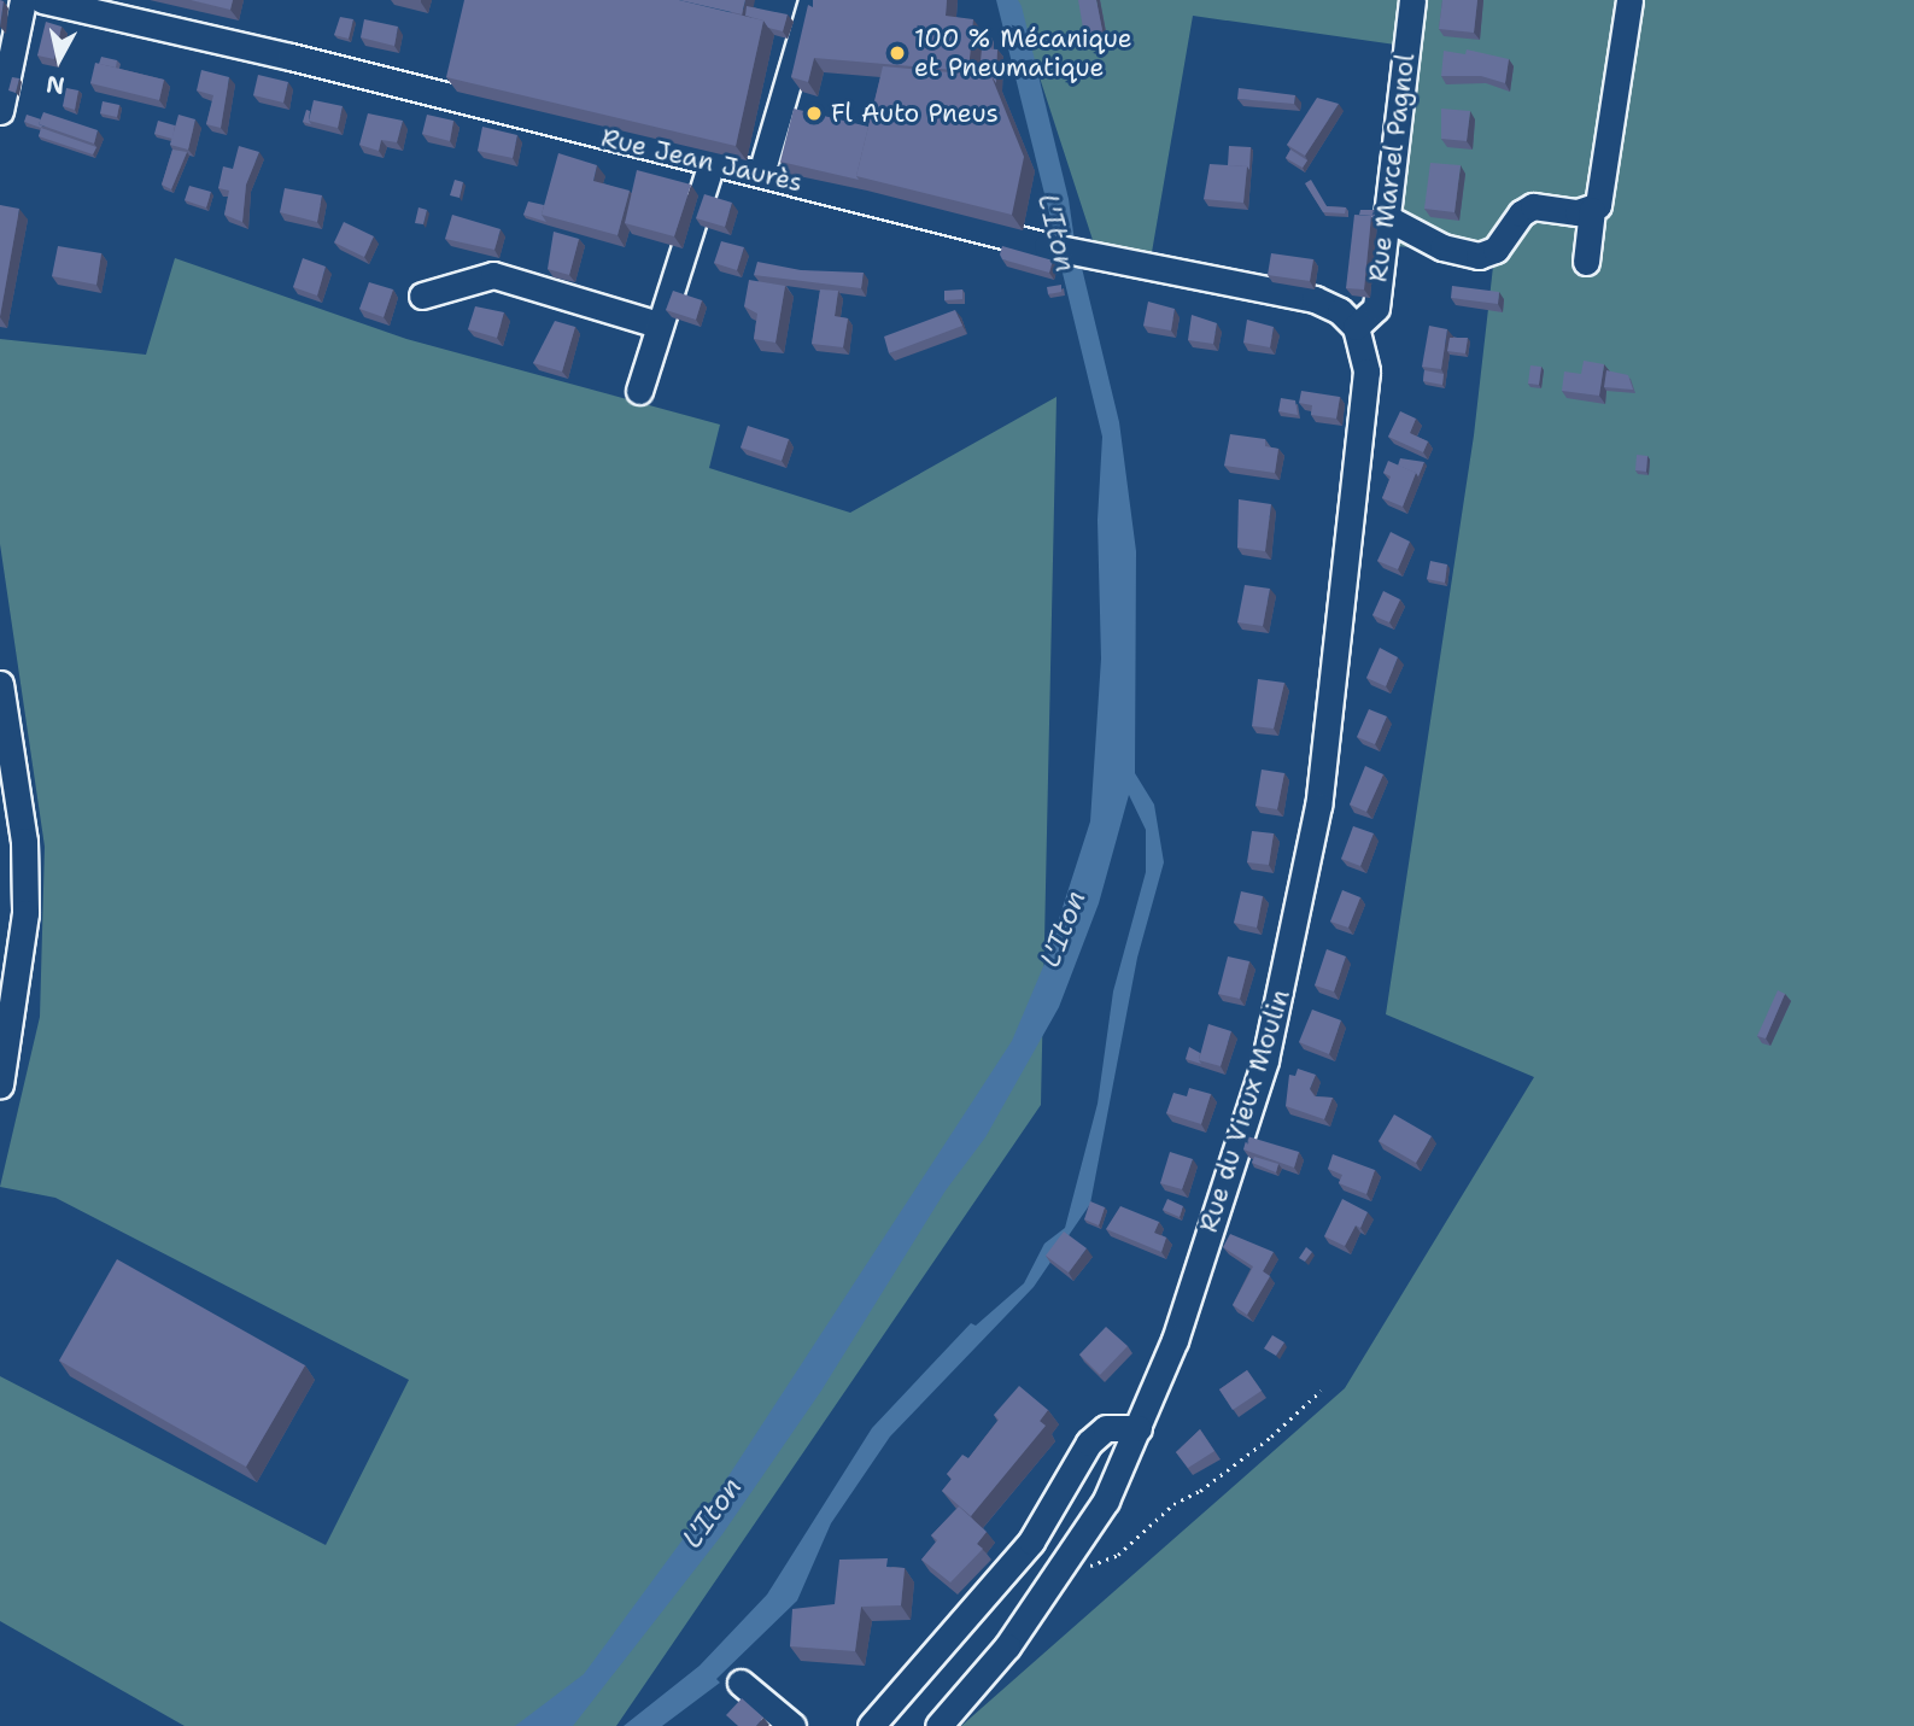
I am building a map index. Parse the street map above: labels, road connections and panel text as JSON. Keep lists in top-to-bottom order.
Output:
{
  "streets": {
    "street": ["Rue Jean Jaurès", "Rue Marcel Pagnol", "Rue du Vieux Moulin"]
  },
  "crossings": [
    ["Rue Jean Jaurès", "Rue Marcel Pagnol"],
    ["Rue Jean Jaurès", "Rue du Vieux Moulin"],
    ["Rue Marcel Pagnol", "Rue du Vieux Moulin"]
  ],
  "water": ["L'Iton"],
  "places": ["100 % Mécanique et Pneumatique", "Fl Auto Pneus"],
  "north": "bottom"
}
